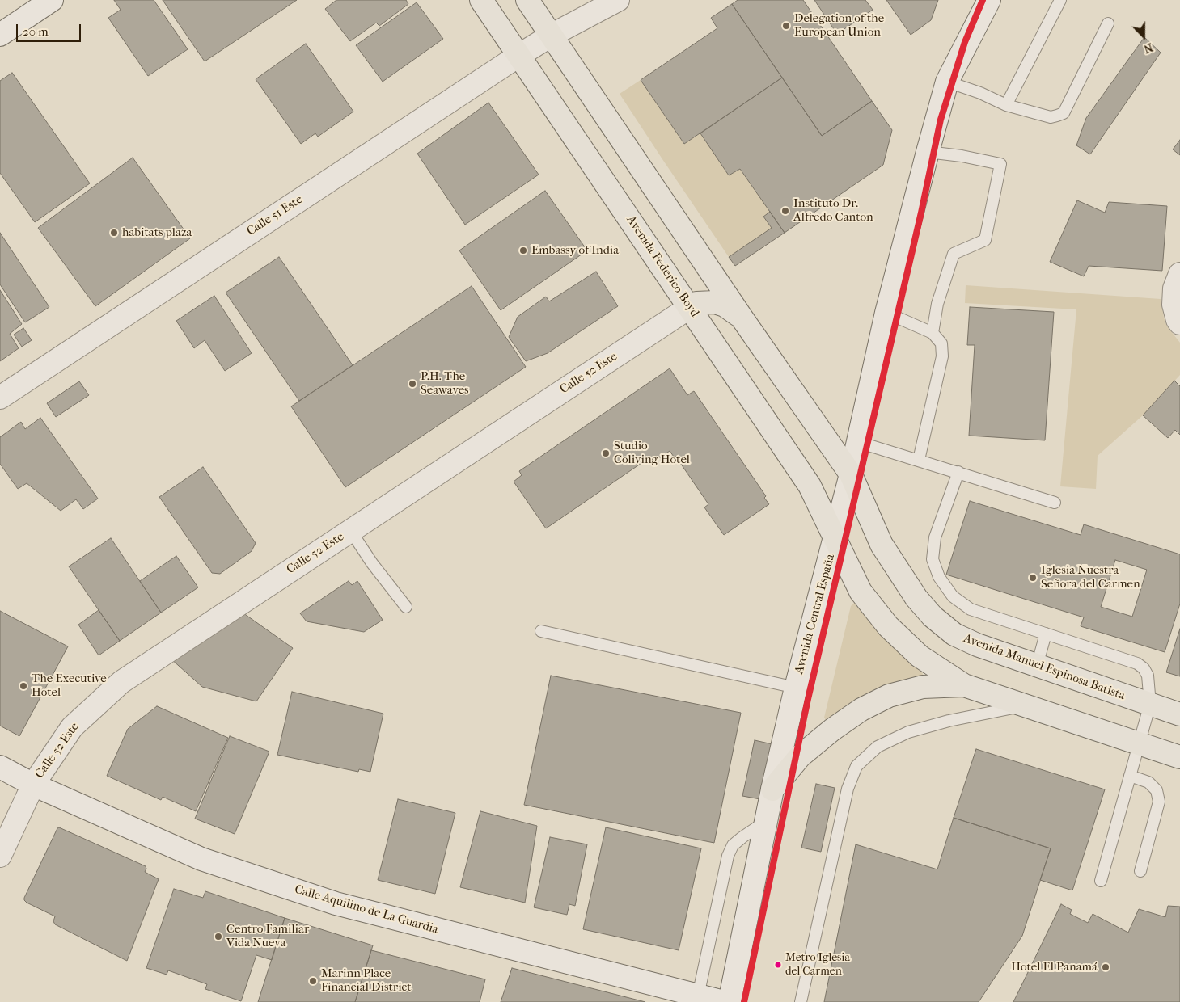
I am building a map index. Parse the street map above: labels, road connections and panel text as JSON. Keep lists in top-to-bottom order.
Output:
{
  "streets": {
    "main road": ["Avenida Federico Boyd", "Avenida Manuel Espinosa Batista"],
    "street": [
      "Calle 51 Este",
      "Calle 52 Este",
      "Avenida Central España",
      "Calle Aquilino de La Guardia"
    ]
  },
  "crossings": [
    ["Calle 51 Este", "Avenida Federico Boyd"],
    ["Avenida Federico Boyd", "Calle 52 Este"],
    ["Avenida Federico Boyd", "Avenida Central España"],
    ["Calle 52 Este", "Calle Aquilino de La Guardia"],
    ["Avenida Central España", "Avenida Manuel Espinosa Batista"]
  ],
  "places": [
    "Delegation of the European Union",
    "Instituto Dr. Alfredo Canton",
    "habitats plaza",
    "Embassy of India",
    "P.H. The Seawaves",
    "Studio Coliving Hotel",
    "Iglesia Nuestra Señora del Carmen",
    "The Executive Hotel",
    "Centro Familiar Vida Nueva",
    "Metro Iglesia del Carmen",
    "Hotel El Panamá",
    "Marinn Place Financial District"
  ],
  "scale_bar": "20 m",
  "north": "bottom"
}
